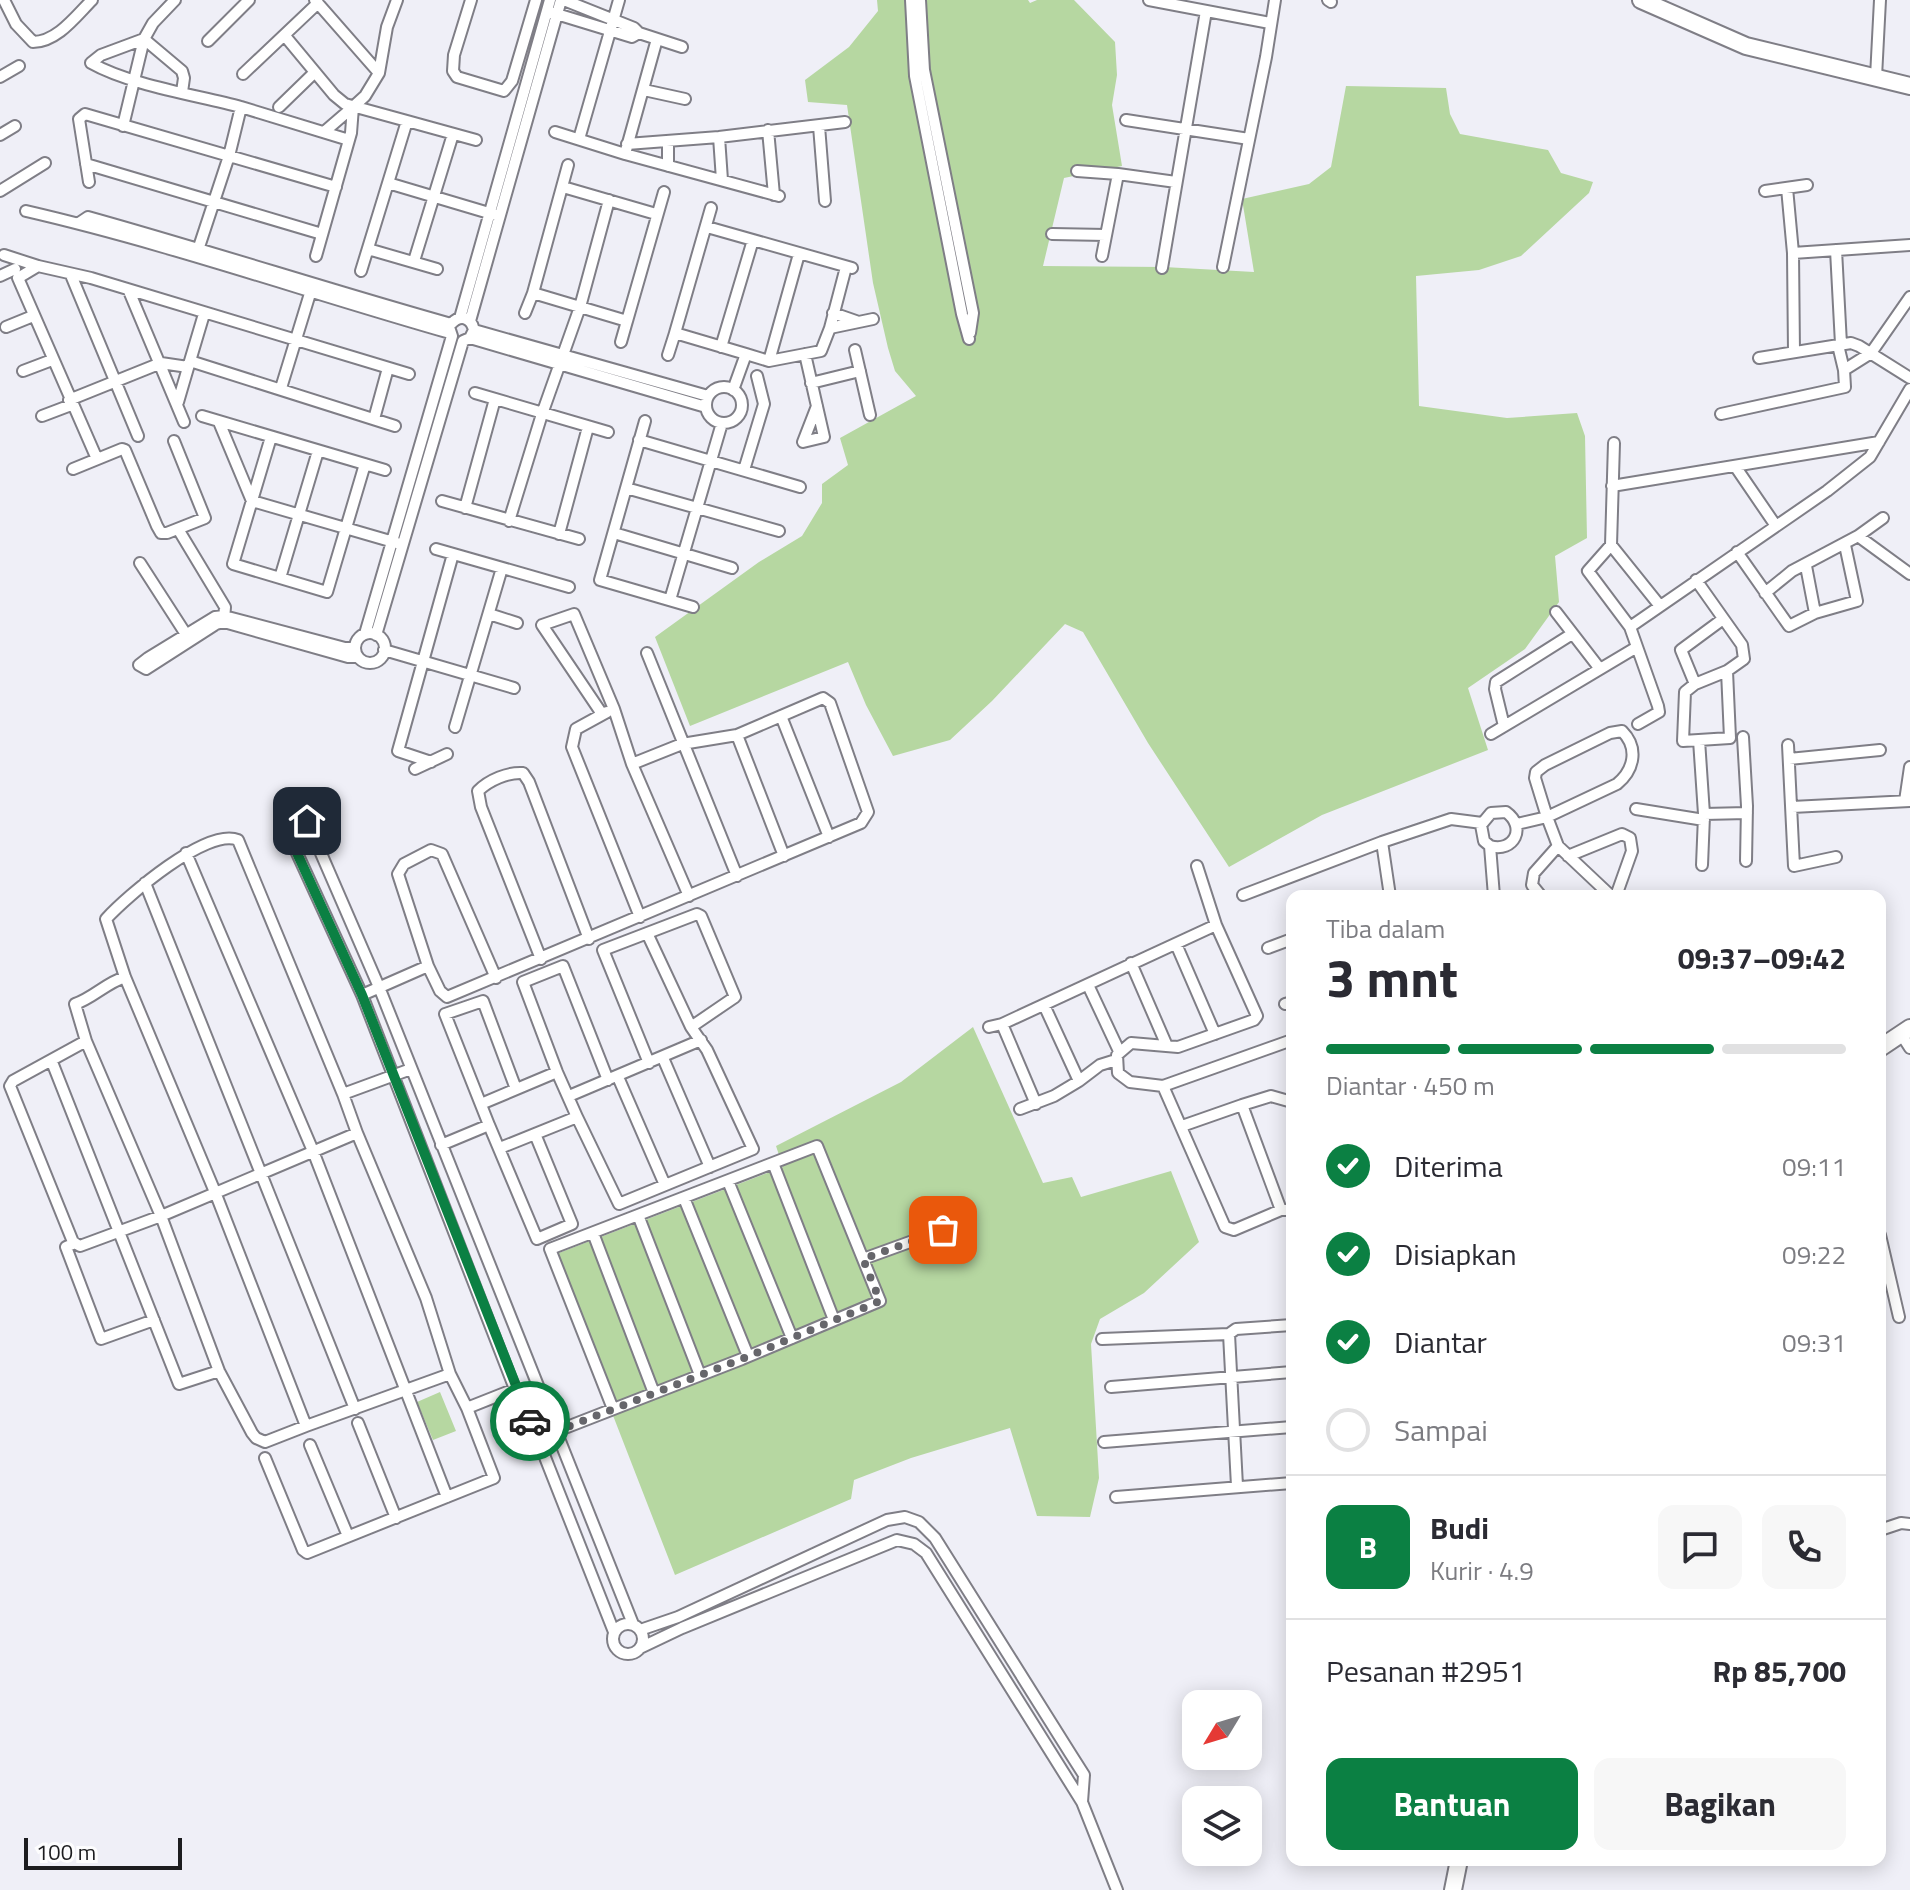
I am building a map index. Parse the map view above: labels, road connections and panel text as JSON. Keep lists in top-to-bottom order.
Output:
{
  "scale_bar": "100 m",
  "north": "bottom left",
  "page": {
    "heading": ["3 mnt", "Tiba dalam", "09:37–09:42"],
    "panel": [
      "Budi",
      "Kurir · 4.9",
      "Pesanan #2951",
      "Rp 85,700"
    ],
    "bar": "Diantar · 450 m",
    "list": [
      ["Diterima", "09:11"],
      ["Disiapkan", "09:22"],
      ["Diantar", "09:31"],
      "Sampai"
    ],
    "round": "B",
    "buttons": ["Bantuan", "Bagikan"],
    "scale": "100 m"
  }
}
